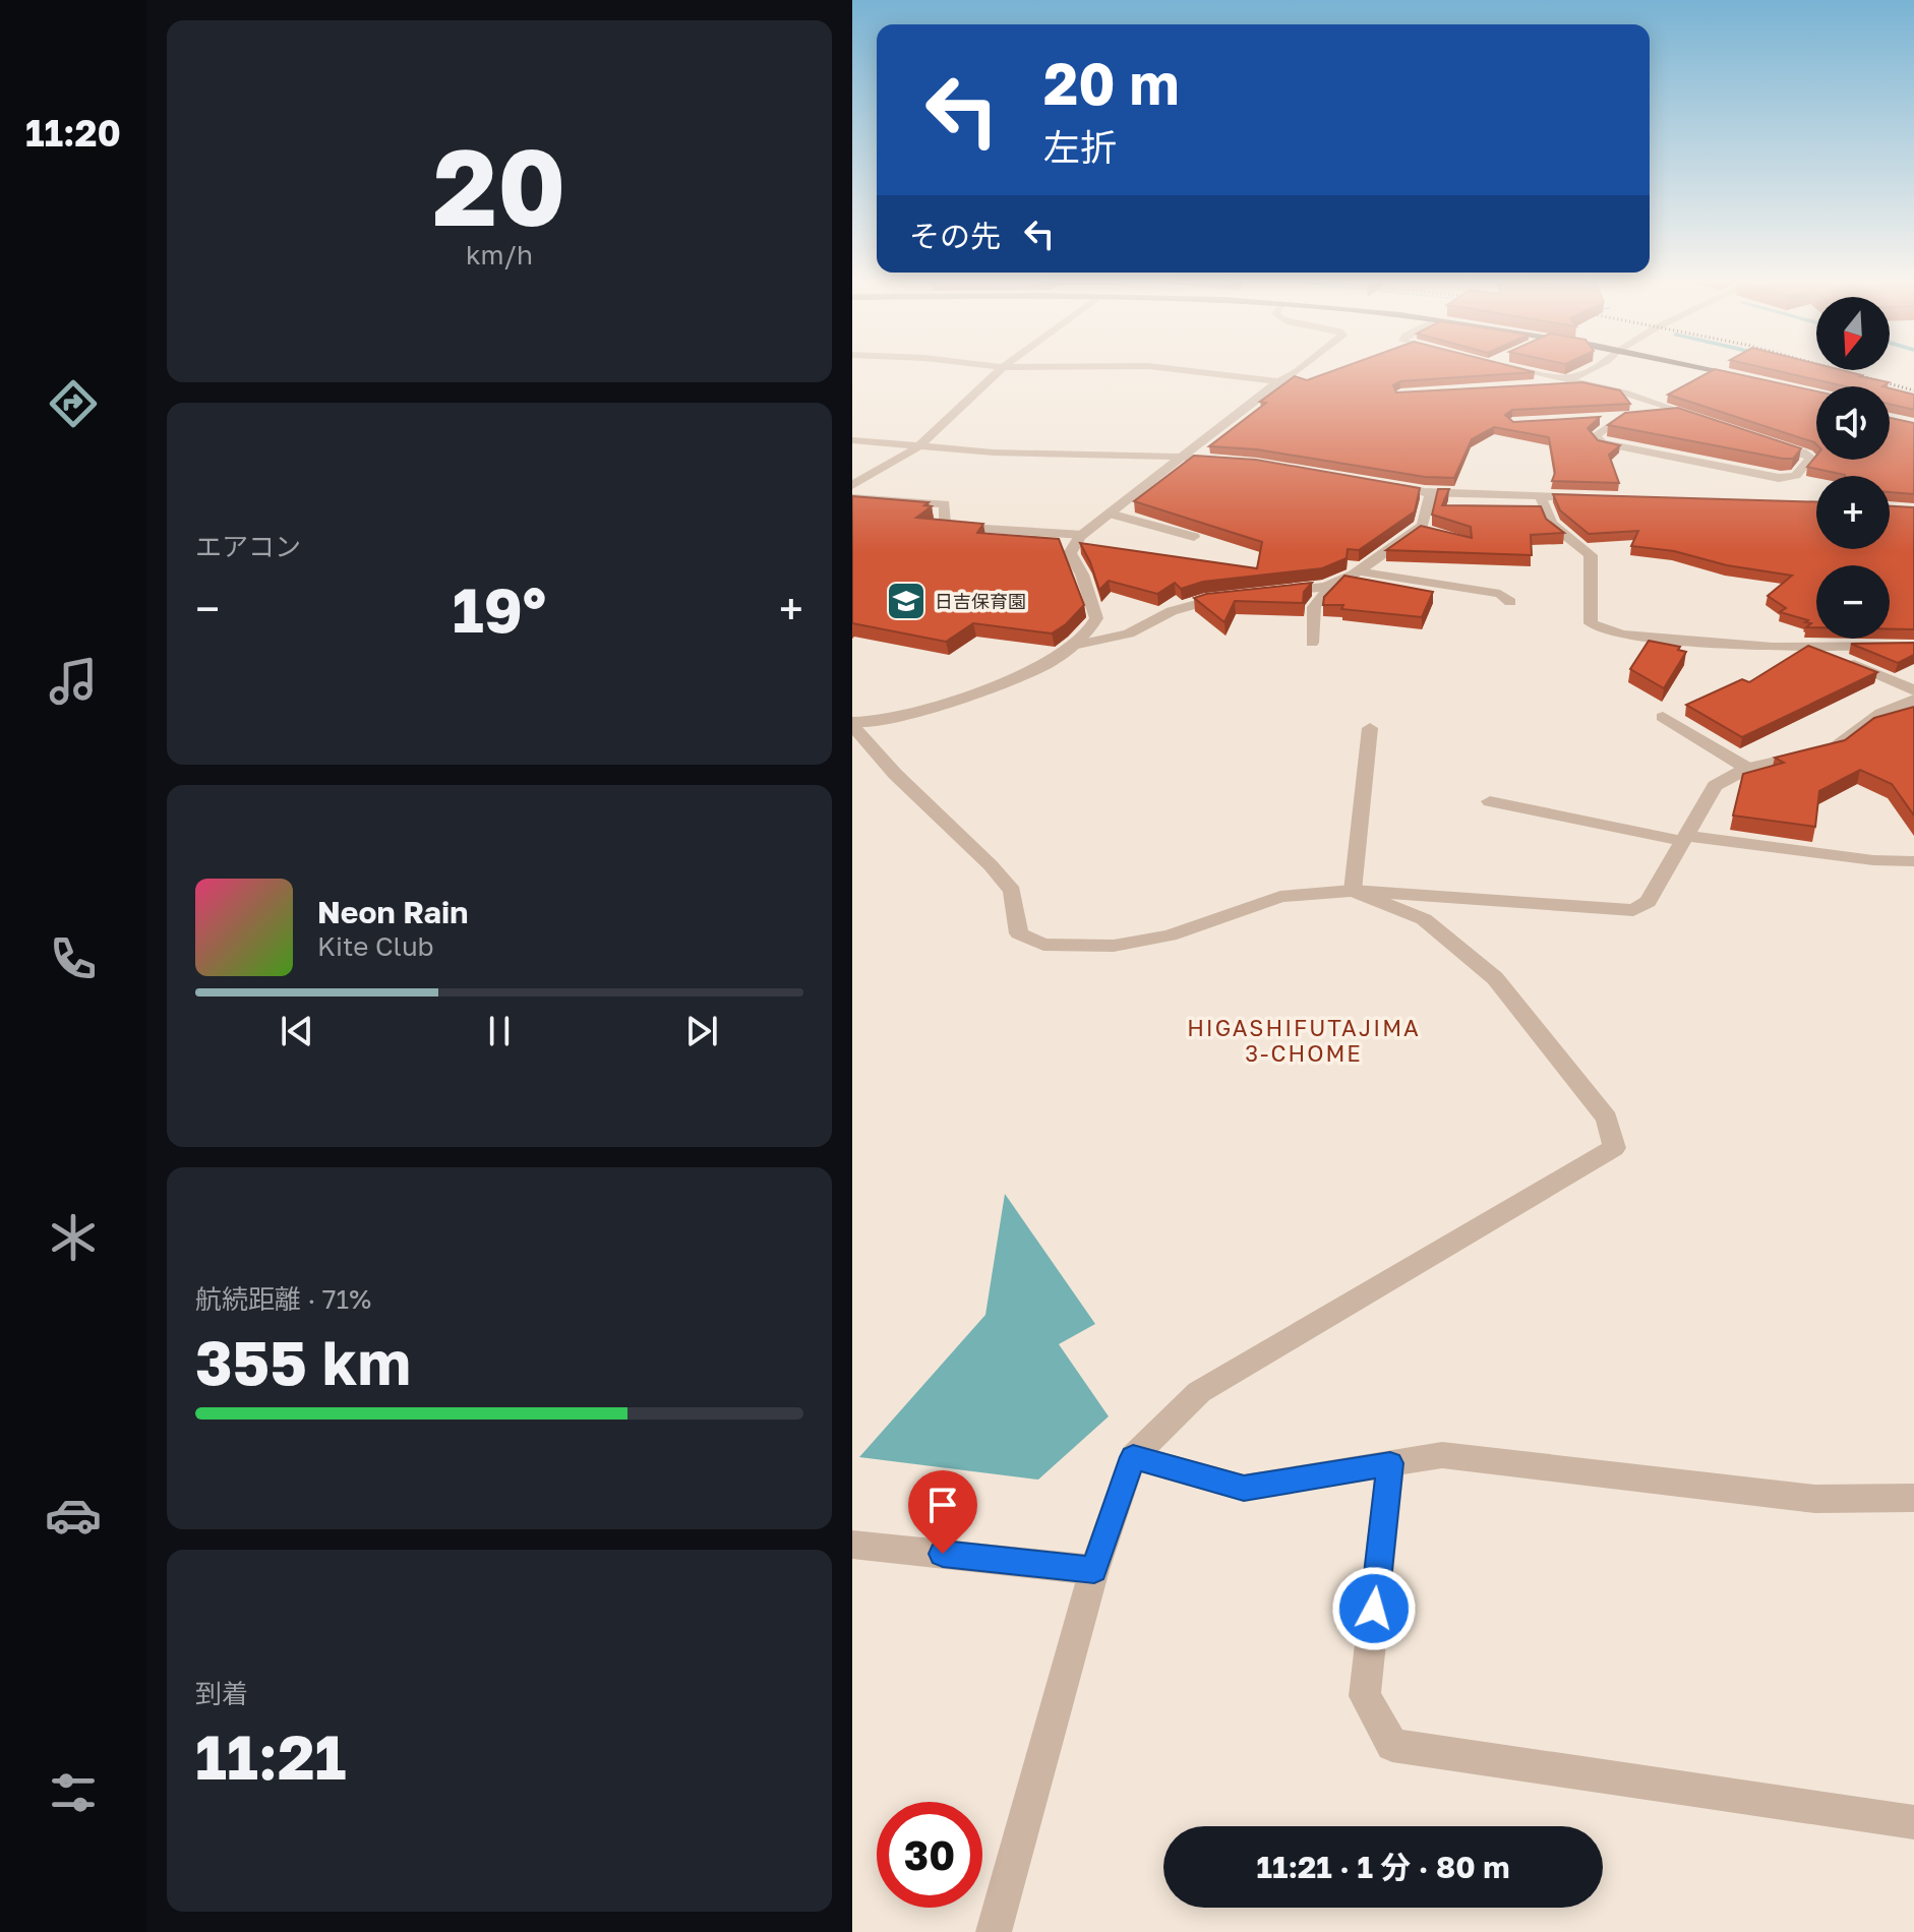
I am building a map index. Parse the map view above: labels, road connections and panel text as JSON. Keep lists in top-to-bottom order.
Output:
{
  "districts": ["HIGASHIFUTAJIMA 3-CHOME"],
  "places": {
    "school or university": ["日吉保育園"]
  },
  "north": "bottom",
  "page": {
    "tabs": "11:20",
    "tile": [
      ["20", "km/h"],
      "エアコン",
      ["航続距離 · 71%", "355 km"],
      ["到着", "11:21"]
    ],
    "turn": ["20 m", "左折"],
    "then": "その先",
    "map_buttons": ["+", "−"],
    "heat": ["−", "19°", "+"],
    "song": ["Neon Rain", "Kite Club"],
    "limit": "30",
    "trip": "11:21 · 1 分 · 80 m"
  }
}
